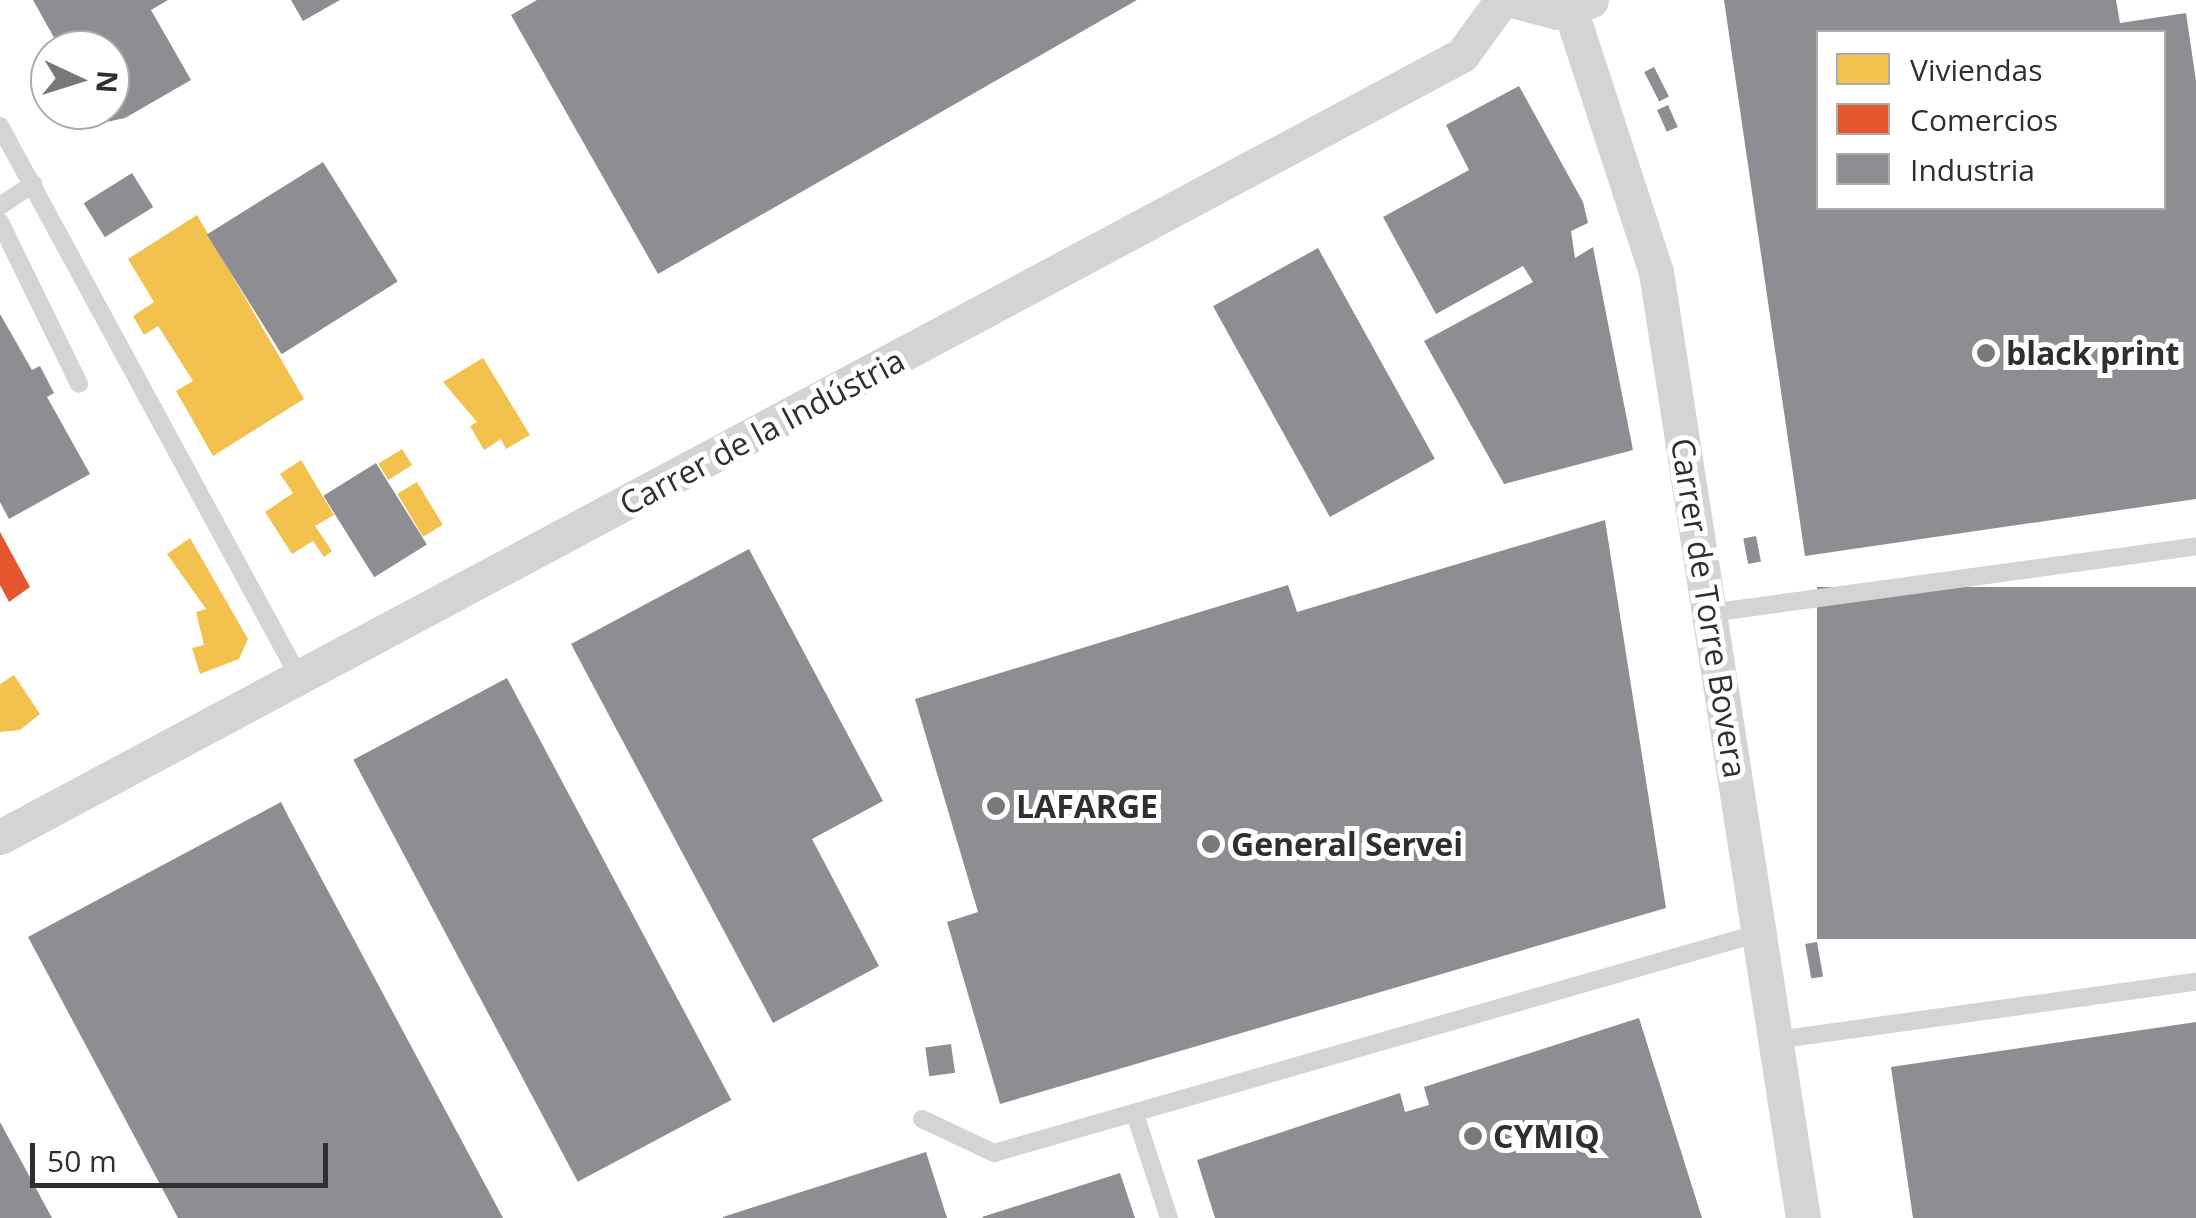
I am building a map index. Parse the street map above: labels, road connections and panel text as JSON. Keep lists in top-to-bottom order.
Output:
{
  "streets": {
    "street": ["Carrer de la Indústria", "Carrer de Torre Bovera"]
  },
  "places": [
    "black print",
    "LAFARGE",
    "General Servei",
    "CYMIQ"
  ],
  "legend": ["Viviendas", "Comercios", "Industria"],
  "scale_bar": "50 m",
  "north": "right"
}
